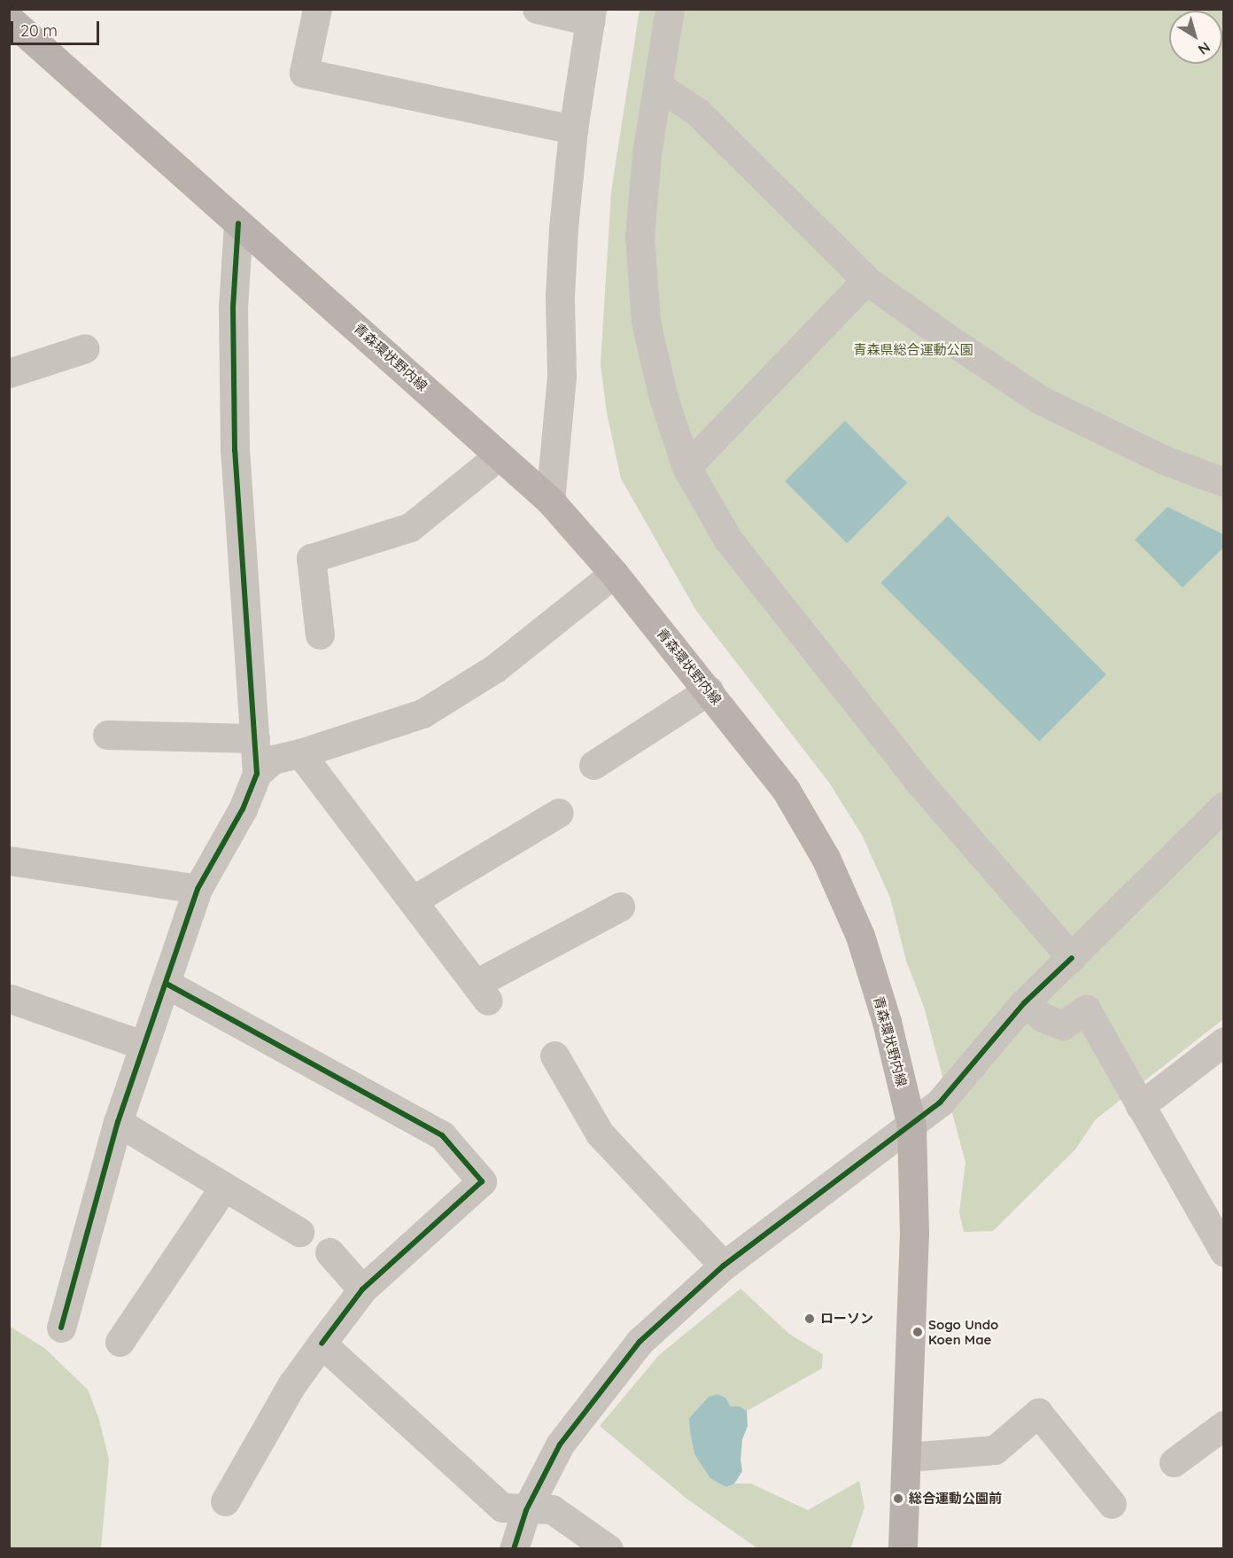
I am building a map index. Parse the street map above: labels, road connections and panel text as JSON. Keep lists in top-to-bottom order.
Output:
{
  "streets": {
    "main road": ["青森環状野内線"]
  },
  "parks": ["青森県総合運動公園"],
  "places": ["ローソン", "Sogo Undo Koen Mae", "総合運動公園前"],
  "scale_bar": "20 m",
  "north": "bottom right"
}
